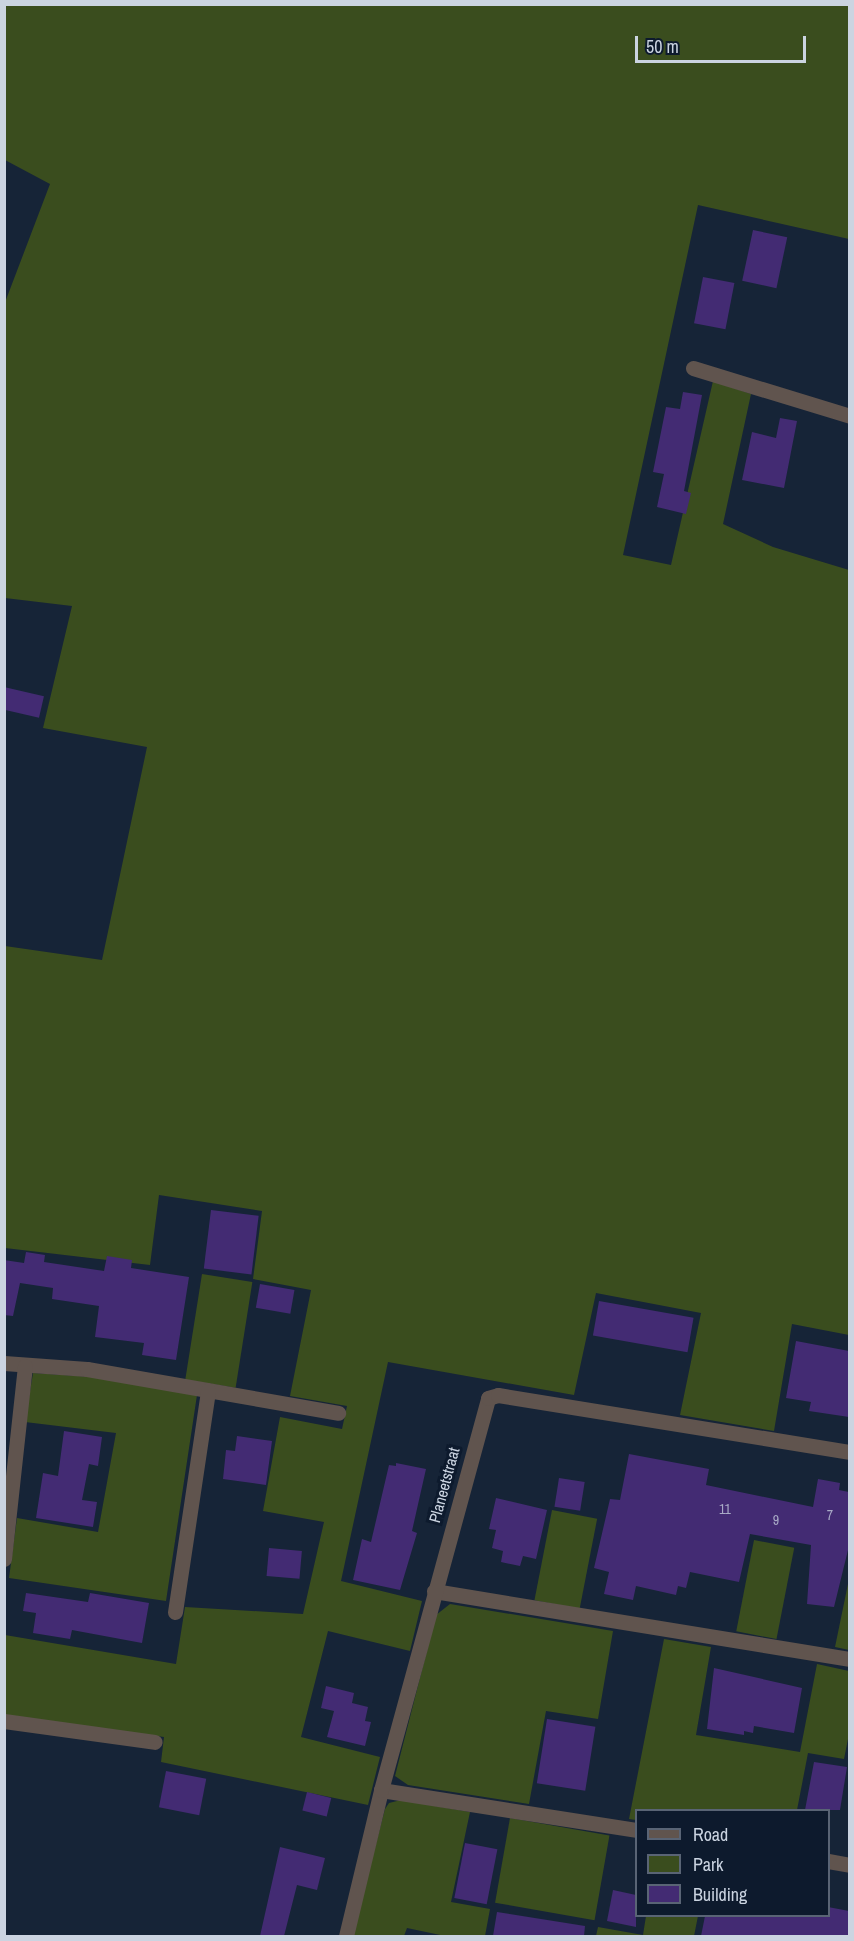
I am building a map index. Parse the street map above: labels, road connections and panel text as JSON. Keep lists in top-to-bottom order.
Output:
{
  "streets": {
    "street": ["Planeetstraat"]
  },
  "house_numbers": ["11", "7", "9"],
  "legend": ["Road", "Park", "Building"],
  "scale_bar": "50 m"
}
